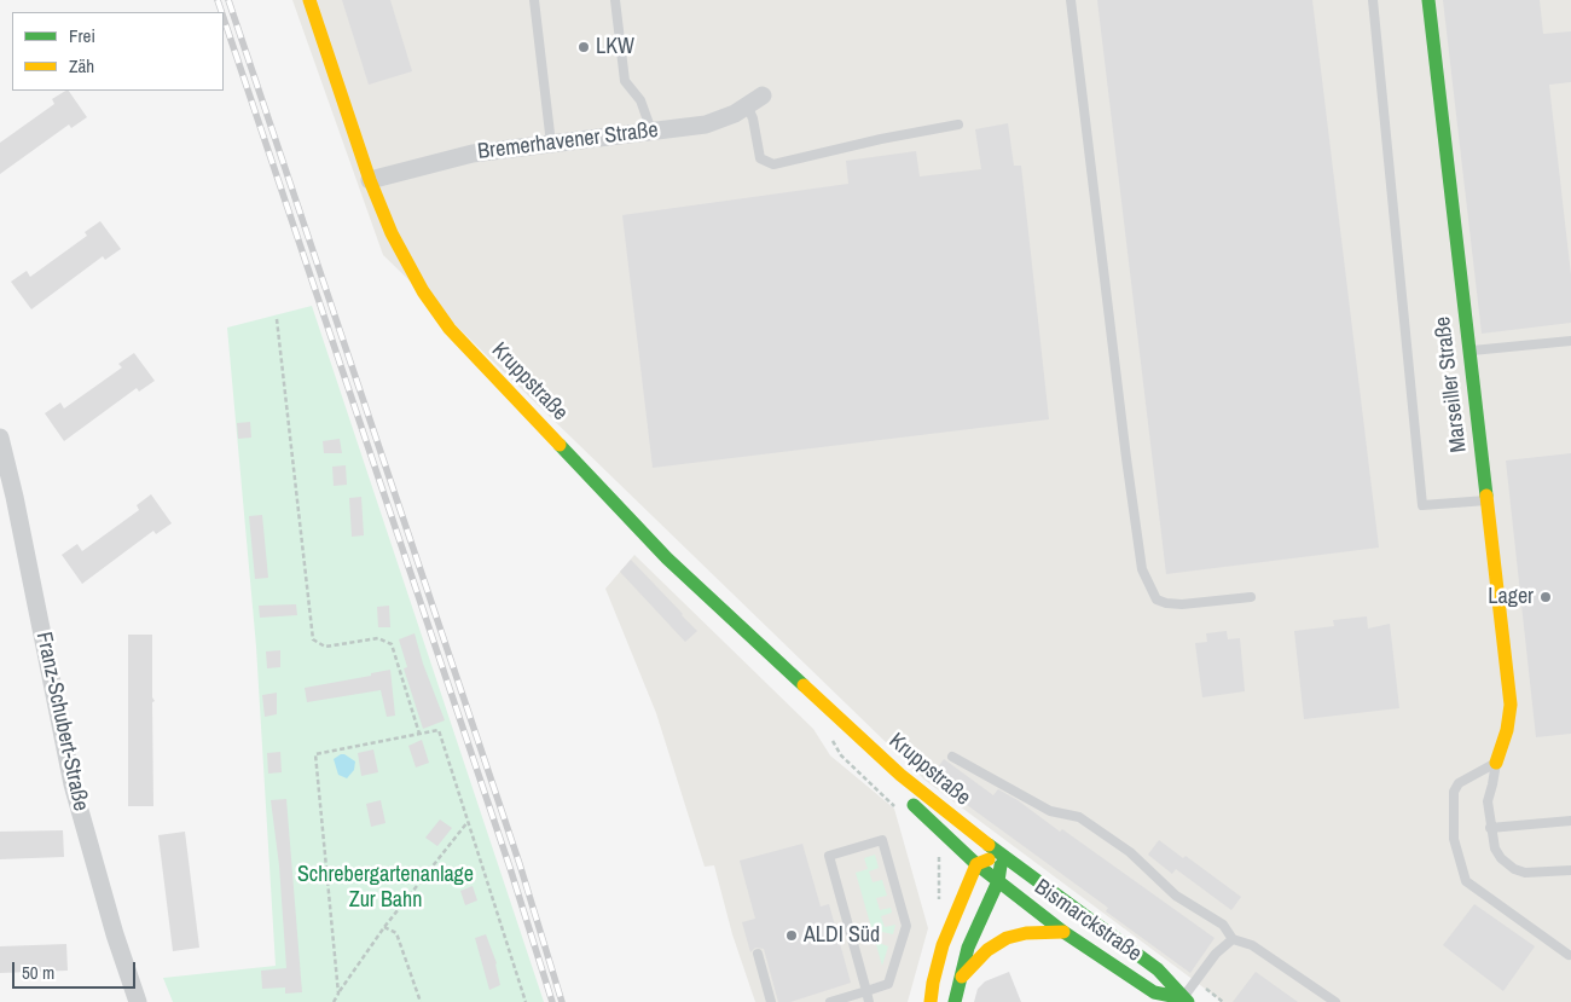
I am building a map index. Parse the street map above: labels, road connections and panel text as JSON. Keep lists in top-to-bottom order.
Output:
{
  "streets": {
    "street": [
      "Bremerhavener Straße",
      "Kruppstraße",
      "Marseiller Straße",
      "Franz-Schubert-Straße",
      "Bismarckstraße"
    ]
  },
  "crossings": [
    ["Bremerhavener Straße", "Kruppstraße"],
    ["Kruppstraße", "Bismarckstraße"]
  ],
  "parks": ["Schrebergartenanlage Zur Bahn"],
  "places": ["LKW", "Lager", "ALDI Süd"],
  "legend": ["Frei", "Zäh"],
  "scale_bar": "50 m"
}
